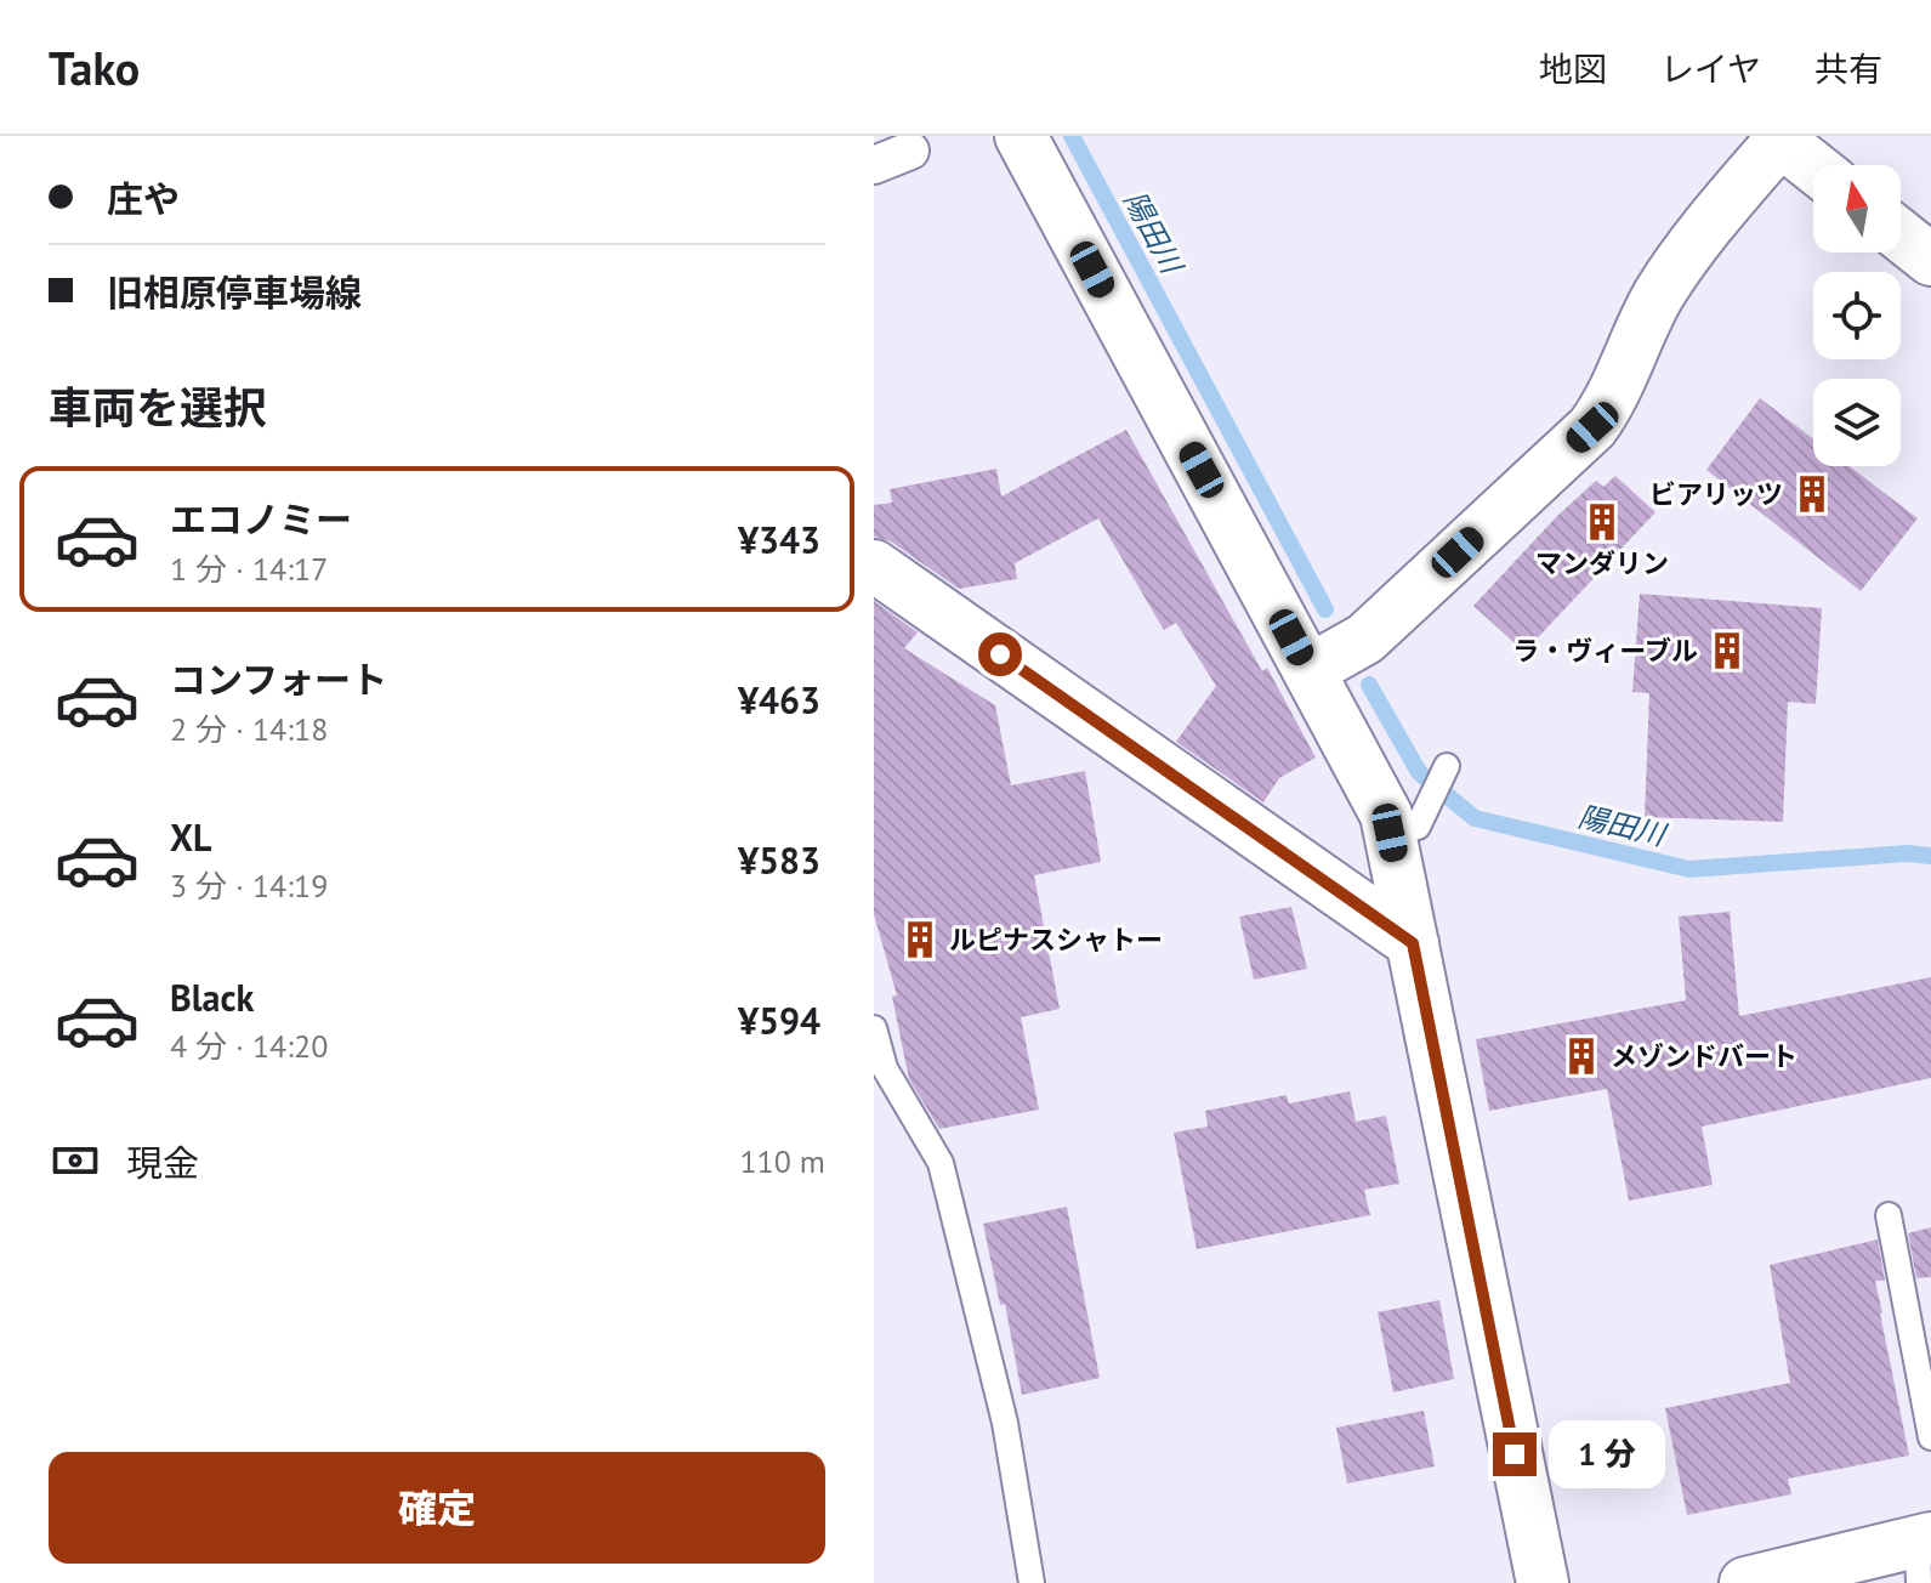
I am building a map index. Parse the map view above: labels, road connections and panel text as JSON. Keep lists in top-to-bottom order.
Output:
{
  "water": ["陽田川"],
  "places": {
    "building": [
      "ビアリッツ",
      "マンダリン",
      "ラ・ヴィーブル",
      "ルピナスシャトー",
      "メゾンドバート"
    ]
  },
  "north": "top",
  "page": {
    "header": "Tako",
    "nav": ["地図", "レイヤ", "共有"],
    "banner": ["庄や", "旧相原停車場線"],
    "heading": "車両を選択",
    "list": [
      {
        "name": "エコノミー",
        "note": "1 分 · 14:17",
        "value": "¥343"
      },
      {
        "name": "コンフォート",
        "note": "2 分 · 14:18",
        "value": "¥463"
      },
      {
        "name": "XL",
        "note": "3 分 · 14:19",
        "value": "¥583"
      },
      {
        "name": "Black",
        "note": "4 分 · 14:20",
        "value": "¥594"
      }
    ],
    "pay": ["現金", "110 m"],
    "bubble": "1 分",
    "buttons": "確定"
  }
}
